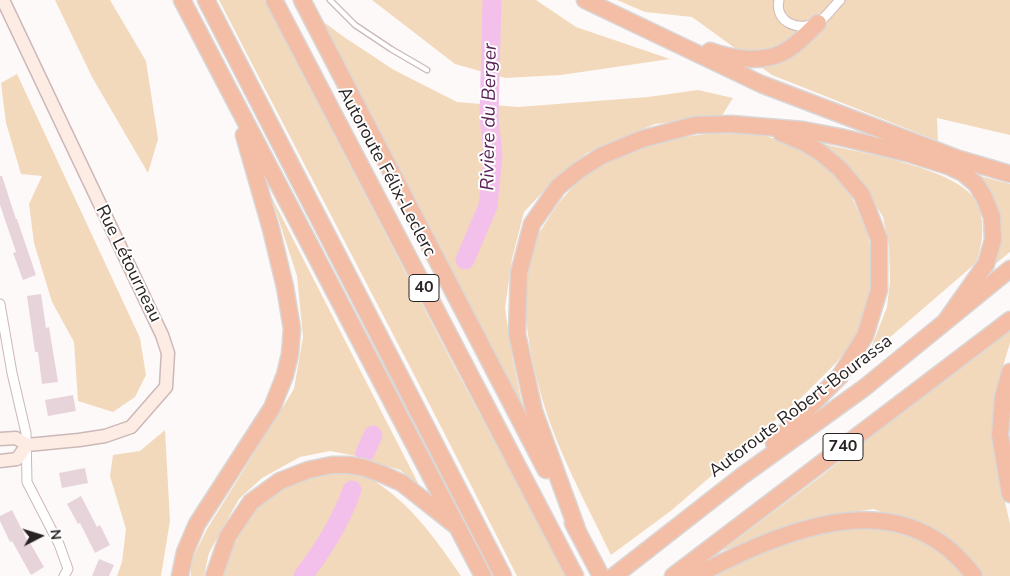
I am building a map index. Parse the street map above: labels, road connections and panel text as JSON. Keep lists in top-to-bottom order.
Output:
{
  "streets": {
    "highway": [
      "Autoroute Félix-Leclerc",
      "40",
      "Autoroute Robert-Bourassa",
      "740"
    ],
    "street": ["Rue Létourneau"]
  },
  "water": ["Rivière du Berger"],
  "north": "right"
}
